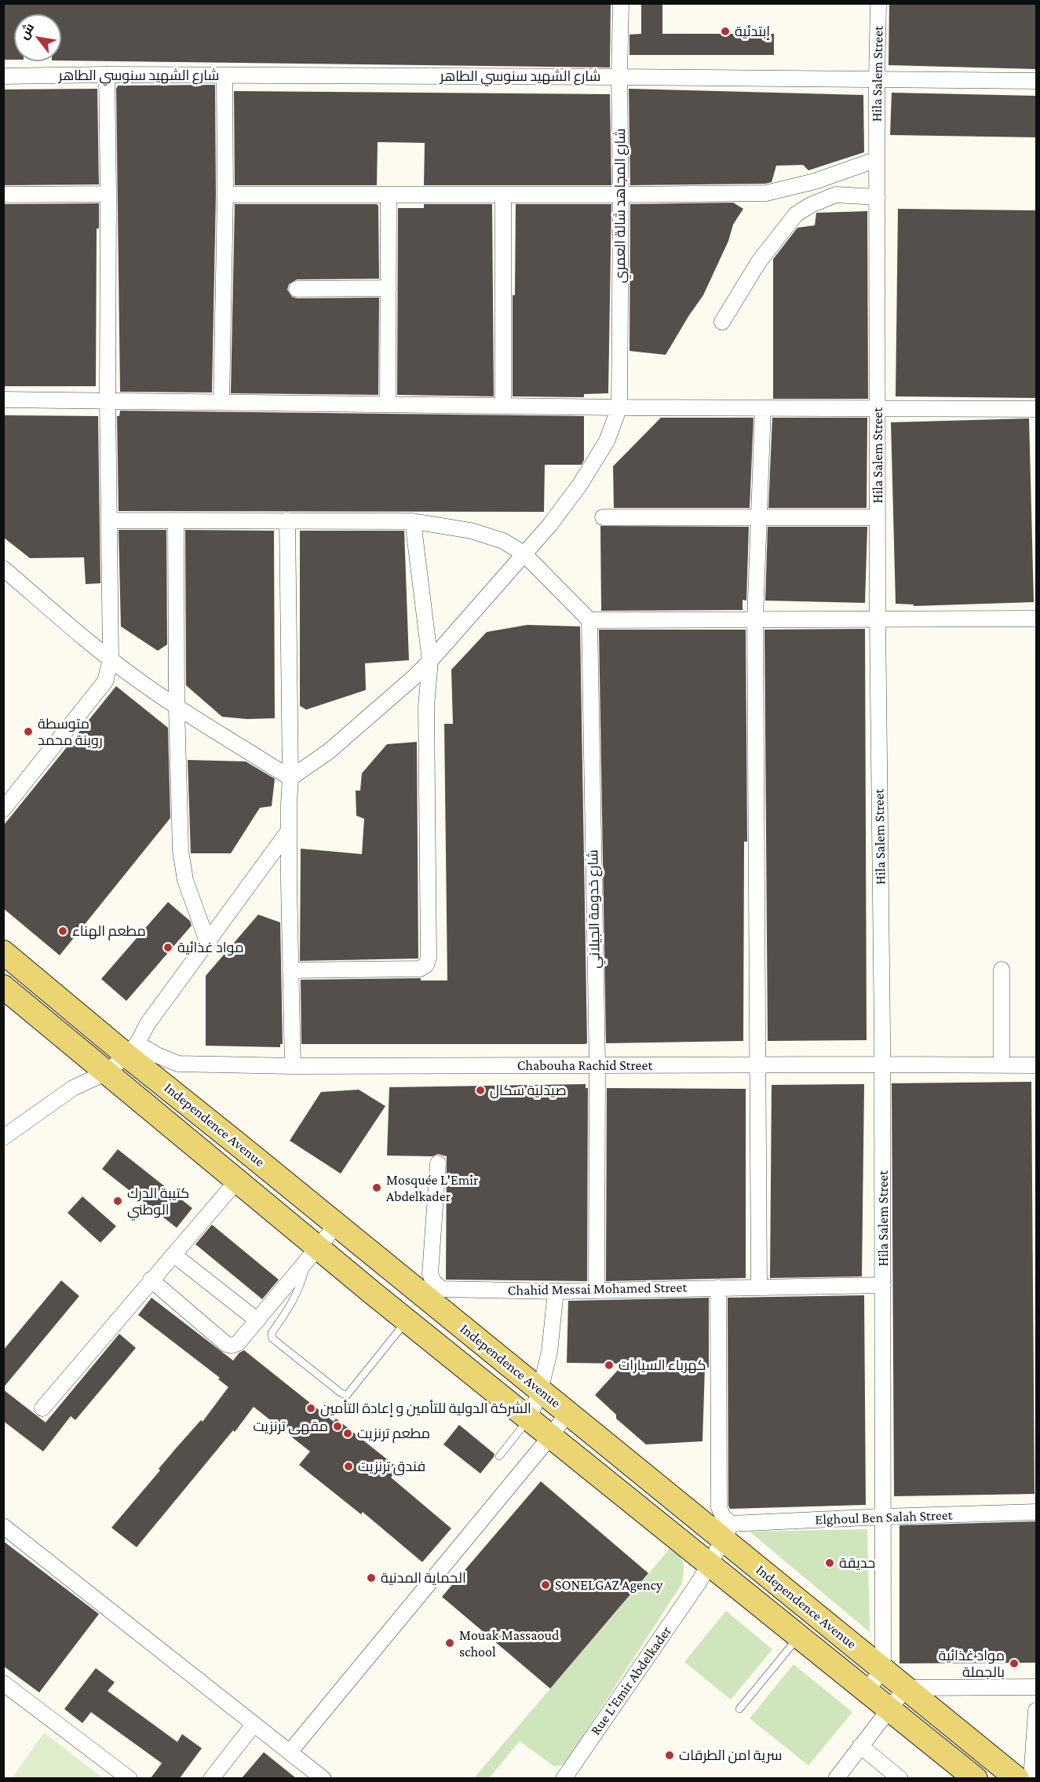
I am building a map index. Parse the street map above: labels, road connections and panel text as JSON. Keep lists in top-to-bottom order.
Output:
{
  "streets": {
    "main road": ["Independence Avenue"],
    "street": [
      "Hila Salem Street",
      "شارع الشهيد سنوسي الطاهر",
      "شارع المجاهد شالة العمري",
      "شارع خدومة الجيلاني",
      "Chabouha Rachid Street",
      "Chahid Messai Mohamed Street",
      "Elghoul Ben Salah Street",
      "Rue L'Emir Abdelkader"
    ]
  },
  "crossings": [
    ["Hila Salem Street", "شارع الشهيد سنوسي الطاهر"],
    ["Hila Salem Street", "Chabouha Rachid Street"],
    ["Hila Salem Street", "Independence Avenue"],
    ["Hila Salem Street", "Chahid Messai Mohamed Street"],
    ["Hila Salem Street", "Elghoul Ben Salah Street"],
    ["شارع الشهيد سنوسي الطاهر", "شارع المجاهد شالة العمري"],
    ["شارع خدومة الجيلاني", "Chabouha Rachid Street"],
    ["شارع خدومة الجيلاني", "Chahid Messai Mohamed Street"],
    ["Chabouha Rachid Street", "Independence Avenue"],
    ["Independence Avenue", "Elghoul Ben Salah Street"],
    ["Independence Avenue", "Rue L'Emir Abdelkader"],
    ["Elghoul Ben Salah Street", "Rue L'Emir Abdelkader"]
  ],
  "places": [
    "إبتدئية",
    "متوسطة روينة محمد",
    "مطعم الهناء",
    "مواد غذائية",
    "صيدلية سكال",
    "Mosquée L'Emir Abdelkader",
    "كتيبة الدرك الوطني",
    "كهرباء السيارات",
    "الشركة الدولية للتأمين و إعادة التأمين",
    "مقهى ترنزيت",
    "مطعم ترنزيت",
    "فندق ترنزيت",
    "حديقة",
    "الحماية المدنية",
    "SONELGAZ Agency",
    "Mouak Massaoud school",
    "مواد غذائية بالجملة",
    "سرية امن الطرقات"
  ],
  "north": "top left"
}
